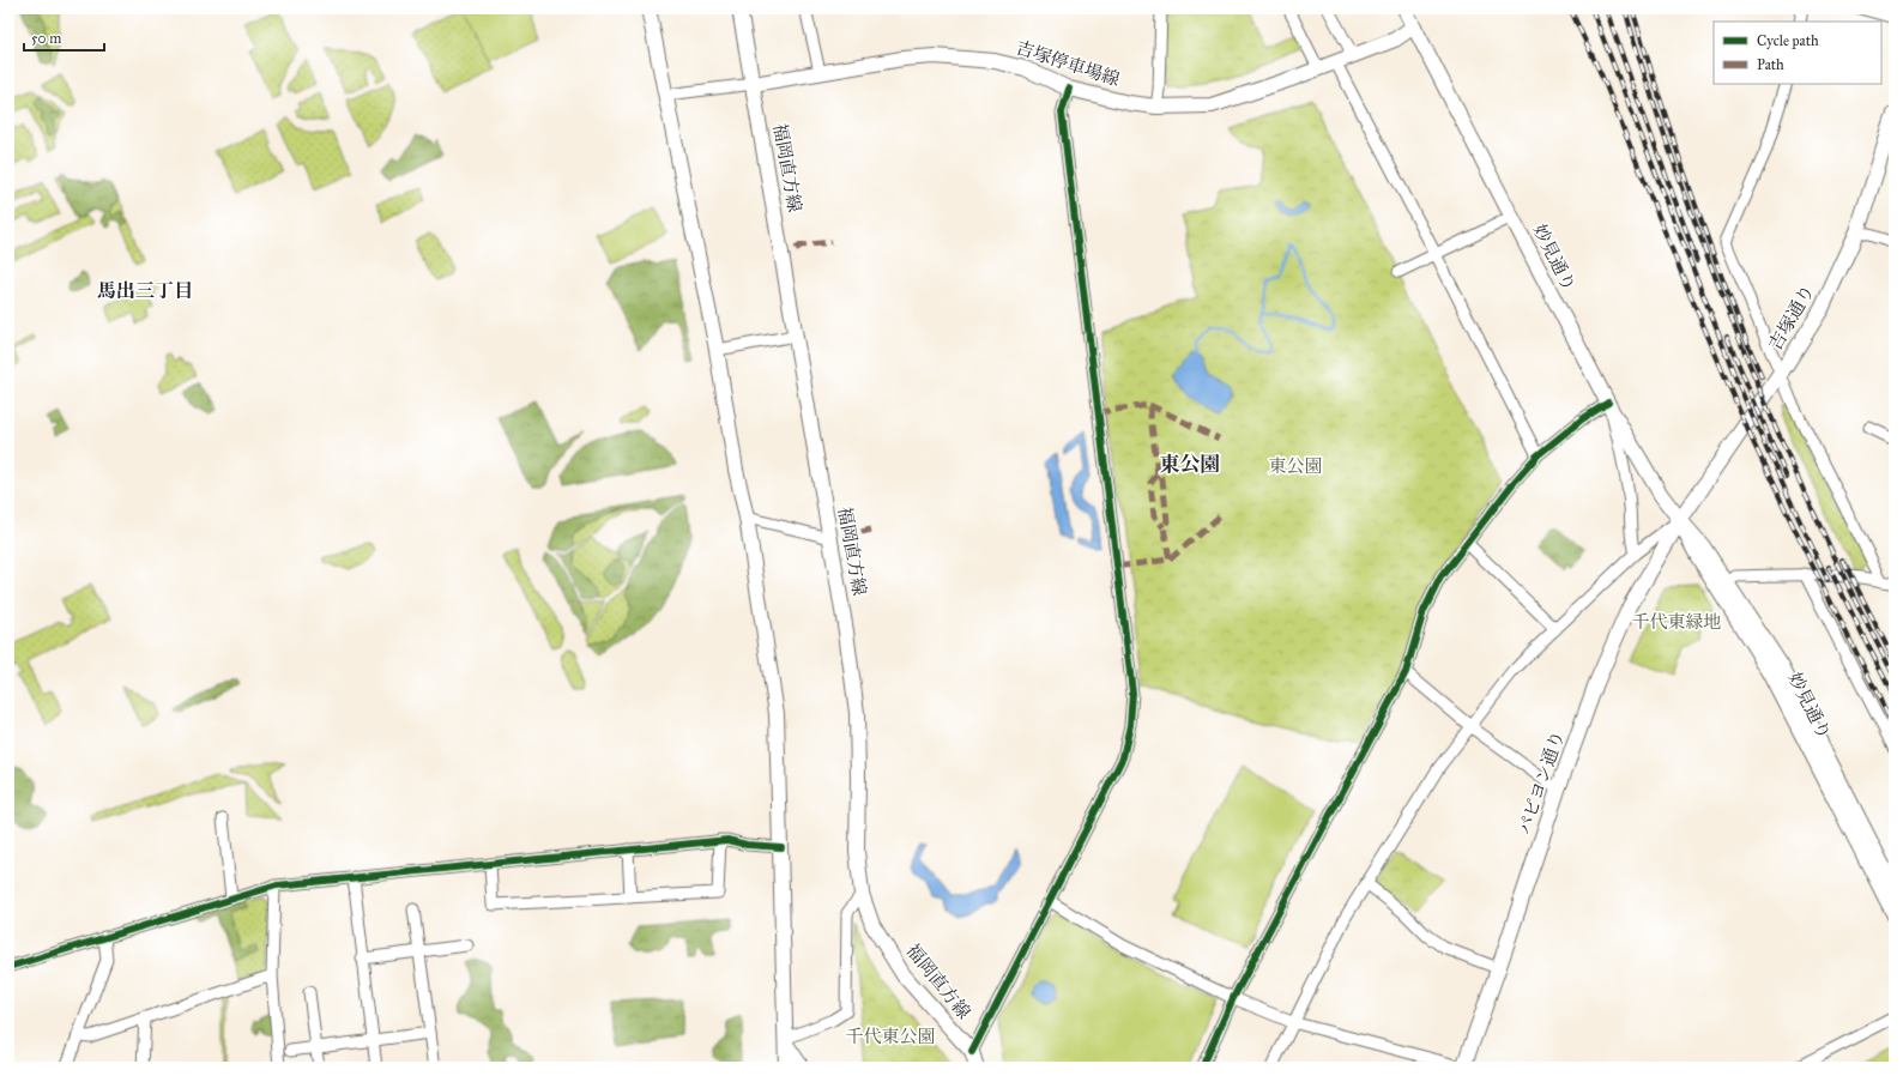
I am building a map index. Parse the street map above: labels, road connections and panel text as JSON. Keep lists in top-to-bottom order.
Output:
{
  "streets": {
    "main road": [
      "吉塚停車場線",
      "福岡直方線",
      "妙見通り",
      "吉塚通り",
      "パピヨン通り"
    ]
  },
  "crossings": [
    ["吉塚停車場線", "福岡直方線"],
    ["吉塚停車場線", "妙見通り"],
    ["妙見通り", "吉塚通り"],
    ["妙見通り", "パピヨン通り"],
    ["吉塚通り", "パピヨン通り"]
  ],
  "districts": ["馬出三丁目", "東公園"],
  "parks": ["東公園", "千代東緑地", "千代東公園"],
  "legend": ["Cycle path", "Path"],
  "scale_bar": "50 m"
}
